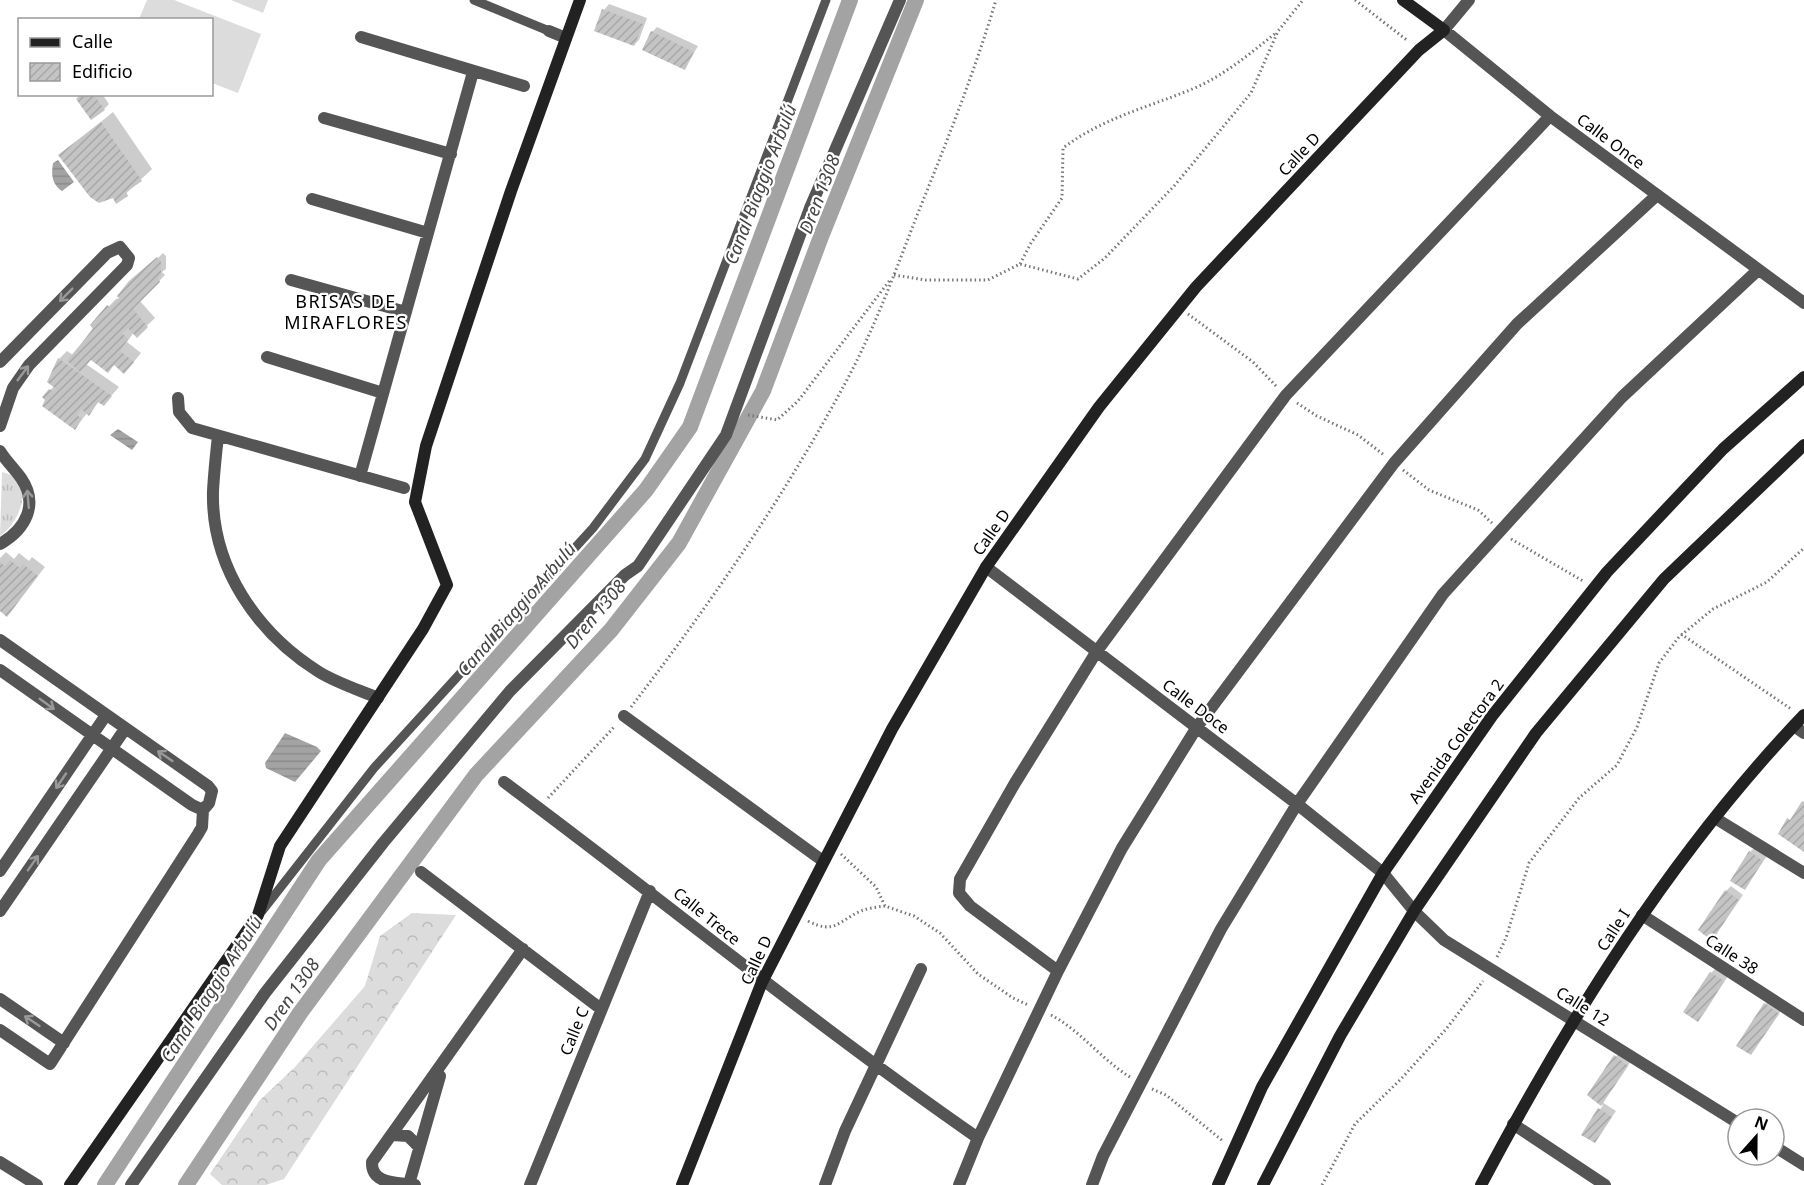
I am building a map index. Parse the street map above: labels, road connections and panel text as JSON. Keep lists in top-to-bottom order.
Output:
{
  "streets": {
    "street": [
      "Calle Once",
      "Calle D",
      "Calle Doce",
      "Avenida Colectora 2",
      "Calle Trece",
      "Calle I",
      "Calle 38",
      "Calle 12",
      "Calle C"
    ]
  },
  "crossings": [
    ["Calle Once", "Calle D"],
    ["Calle D", "Calle Doce"],
    ["Calle D", "Calle Trece"],
    ["Calle Doce", "Avenida Colectora 2"],
    ["Calle Doce", "Calle 12"],
    ["Calle Trece", "Calle C"],
    ["Calle I", "Calle 38"],
    ["Calle I", "Calle 12"]
  ],
  "districts": ["BRISAS DE MIRAFLORES"],
  "water": ["Canal Biaggio Arbulú", "Dren 1308"],
  "legend": ["Calle", "Edificio"],
  "north": "top"
}
